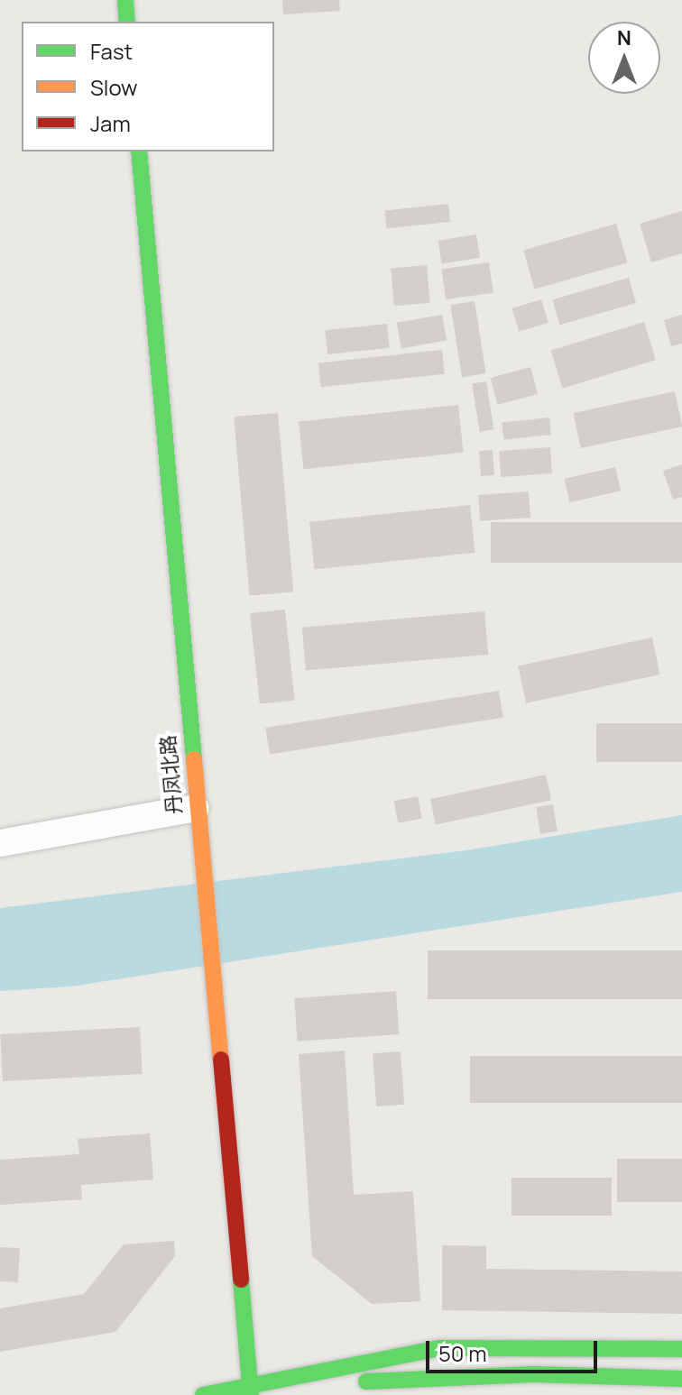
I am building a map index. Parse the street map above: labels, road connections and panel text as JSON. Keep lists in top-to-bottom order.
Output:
{
  "streets": {
    "main road": ["丹凤北路"]
  },
  "legend": ["Fast", "Slow", "Jam"],
  "scale_bar": "50 m",
  "north": "top"
}
